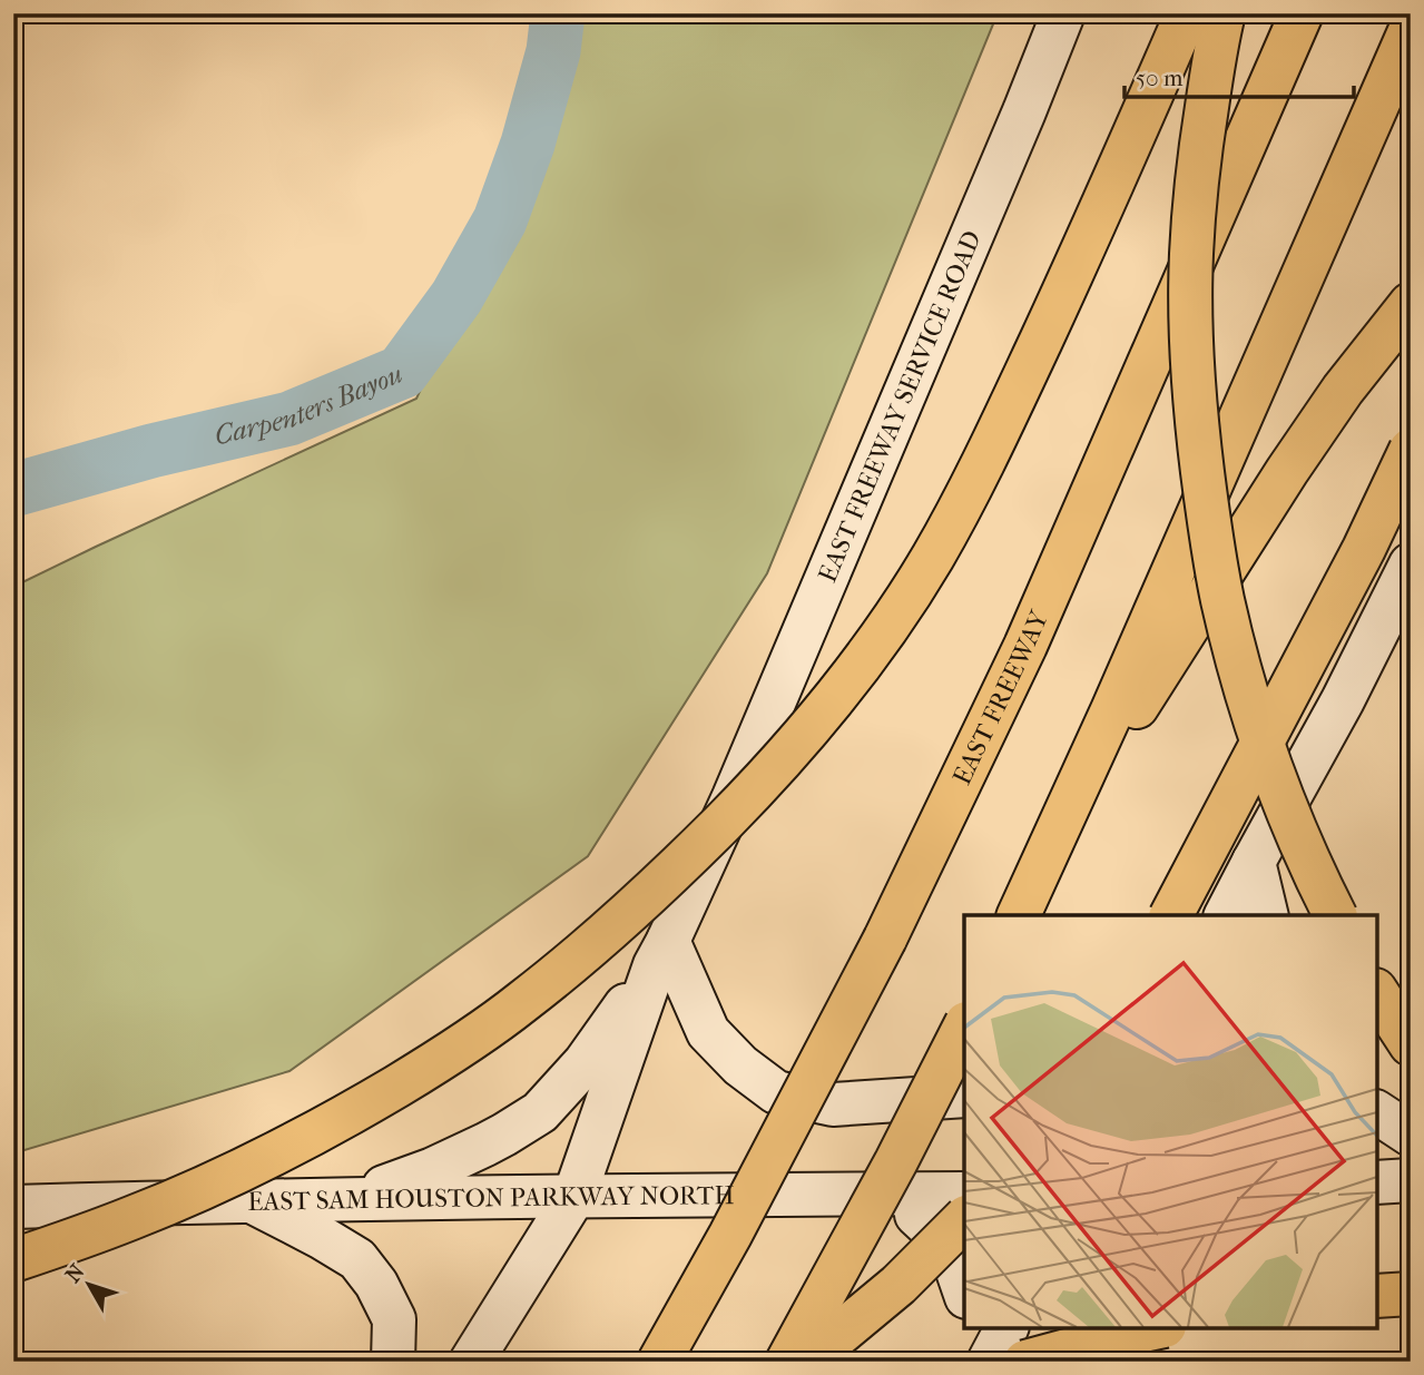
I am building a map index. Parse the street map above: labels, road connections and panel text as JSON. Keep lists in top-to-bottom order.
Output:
{
  "streets": {
    "highway": ["EAST FREEWAY"],
    "main road": ["EAST FREEWAY SERVICE ROAD", "EAST SAM HOUSTON PARKWAY NORTH"]
  },
  "water": ["Carpenters Bayou"],
  "scale_bar": "50 m",
  "north": "top left"
}
